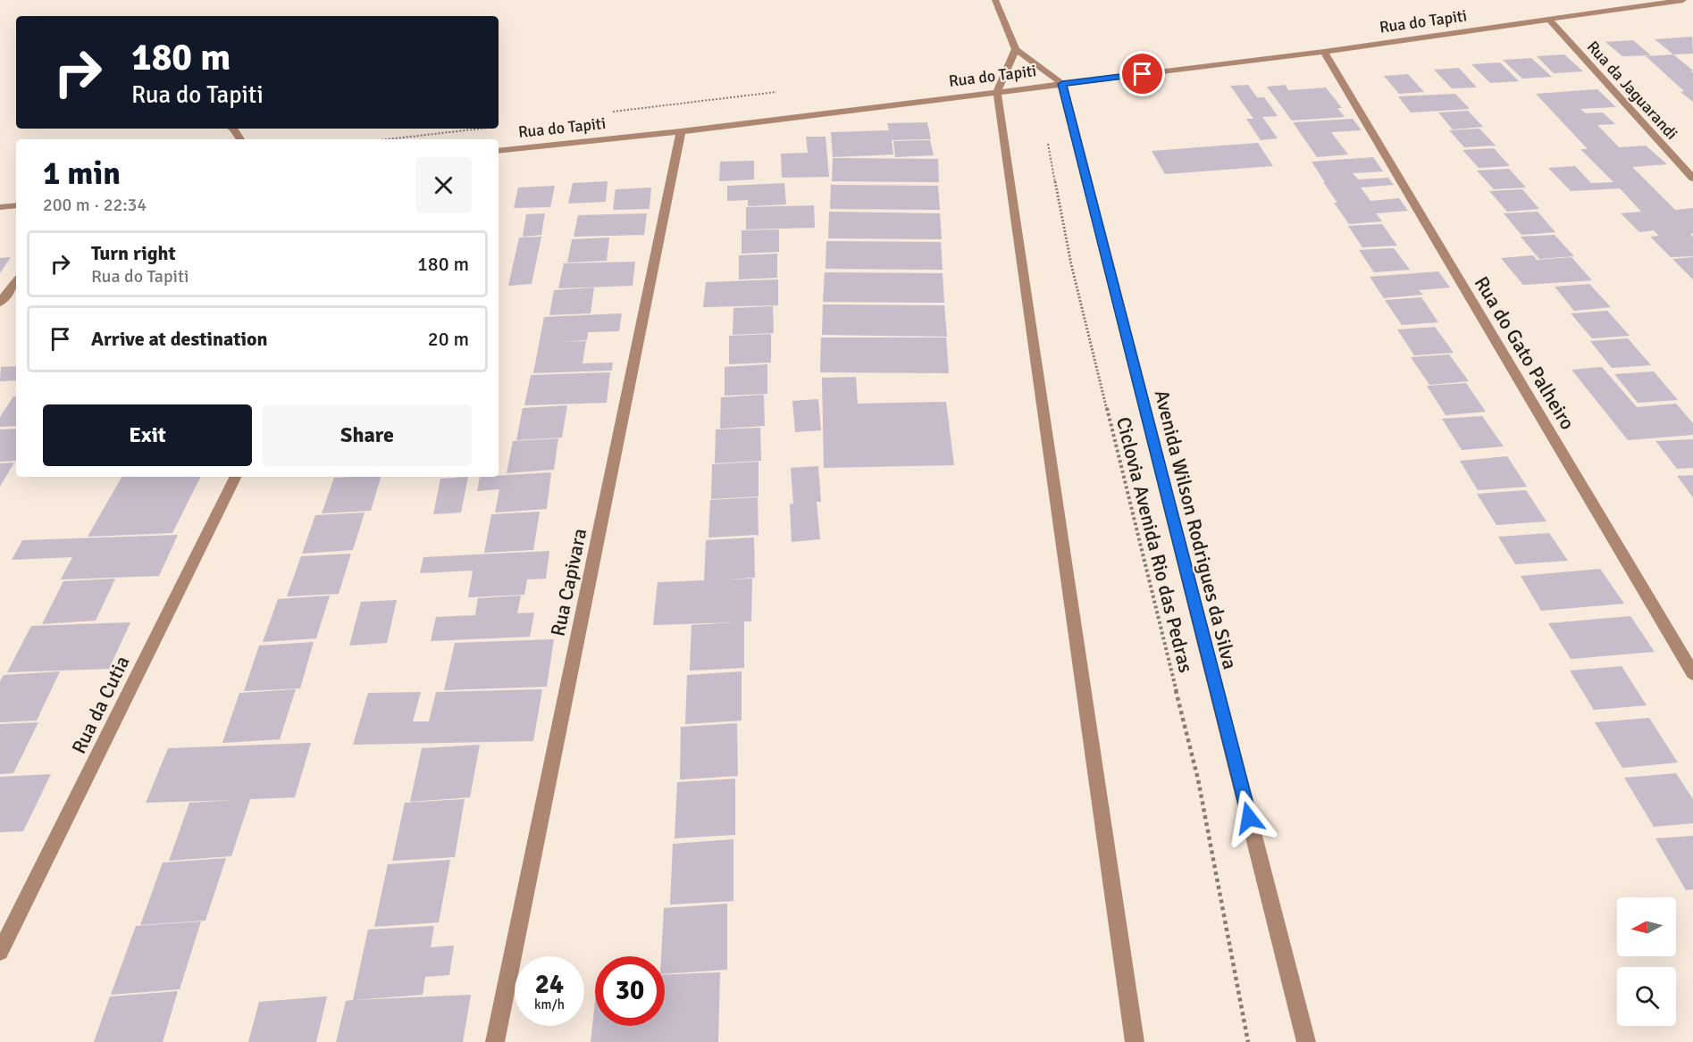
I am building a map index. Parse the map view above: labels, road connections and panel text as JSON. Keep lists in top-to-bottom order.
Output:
{
  "streets": {
    "street": [
      "Rua do Tapiti",
      "Rua da Jaguarandi",
      "Rua do Gato Palheiro",
      "Avenida Wilson Rodrigues da Silva",
      "Rua Capivara",
      "Rua da Cutia"
    ],
    "path": ["Ciclovia Avenida Rio das Pedras"]
  },
  "crossings": [
    ["Rua do Tapiti", "Rua da Jaguarandi"],
    ["Rua do Tapiti", "Rua do Gato Palheiro"],
    ["Rua do Tapiti", "Avenida Wilson Rodrigues da Silva"],
    ["Rua do Tapiti", "Rua Capivara"]
  ],
  "north": "left",
  "page": {
    "turn": ["180 m", "Rua do Tapiti"],
    "heading": ["1 min", "200 m · 22:34"],
    "list": [
      {
        "name": "Turn right",
        "note": "Rua do Tapiti",
        "value": "180 m"
      },
      {
        "name": "Arrive at destination",
        "value": "20 m"
      }
    ],
    "buttons": ["Exit", "Share"],
    "speed": "24 km/h",
    "limit": "30"
  }
}
